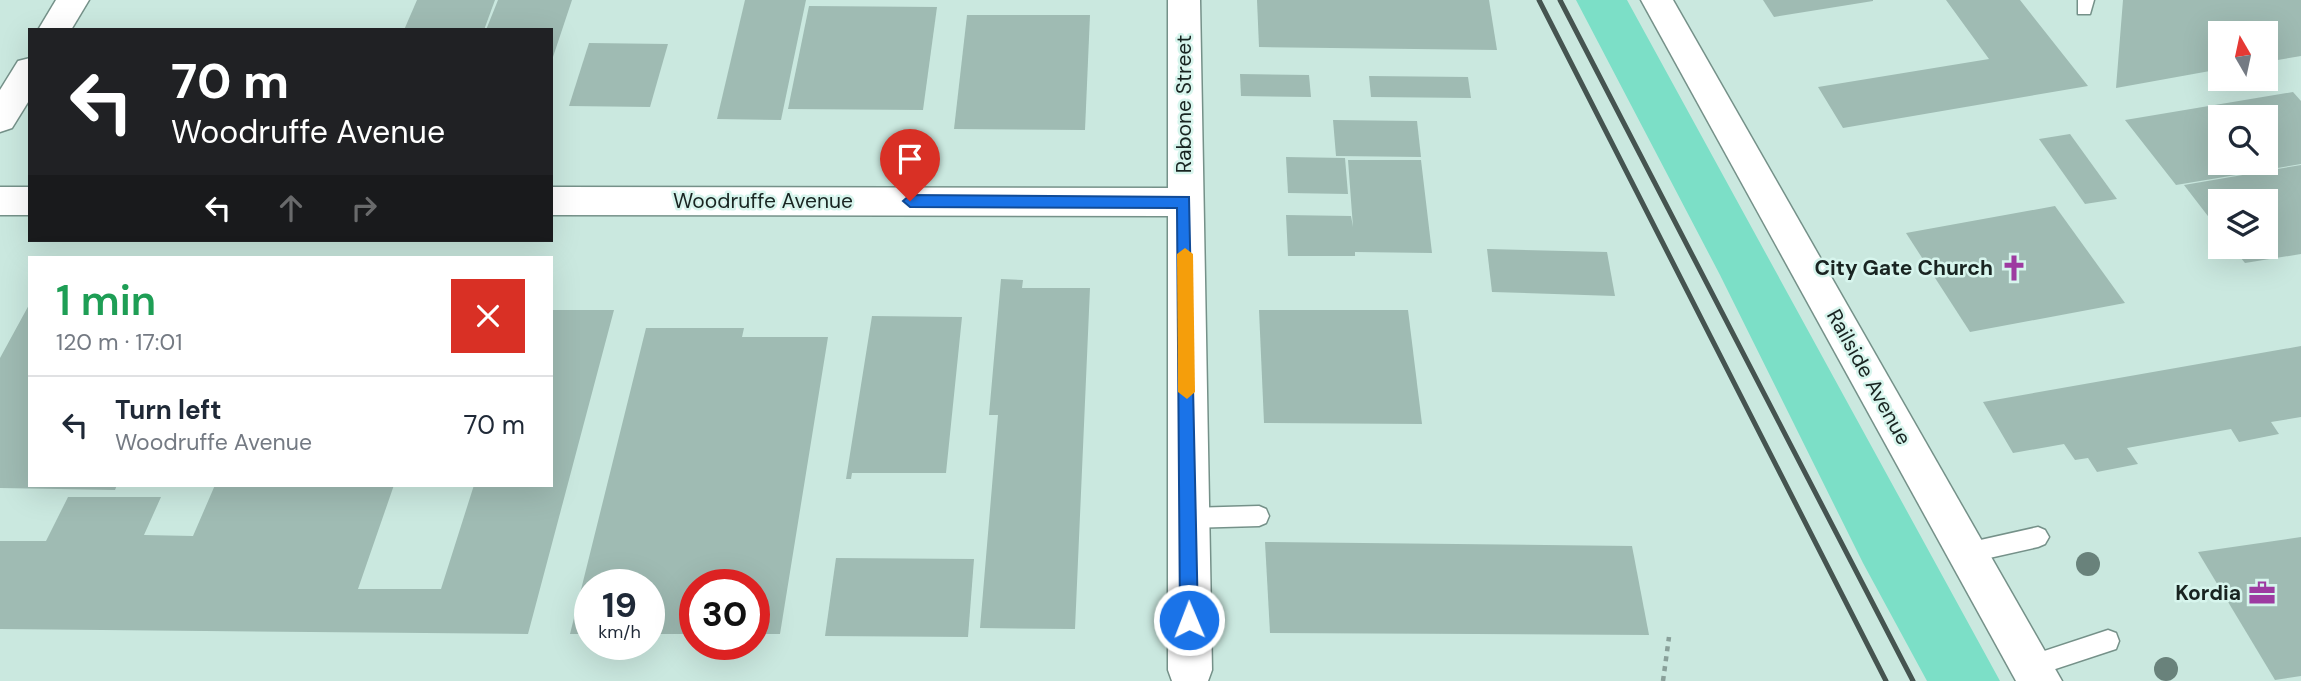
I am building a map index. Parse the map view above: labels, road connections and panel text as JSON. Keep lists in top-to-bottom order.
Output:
{
  "streets": {
    "street": ["Rabone Street", "Woodruffe Avenue", "Railside Avenue"]
  },
  "crossings": [
    ["Rabone Street", "Woodruffe Avenue"]
  ],
  "places": {
    "church": ["City Gate Church"],
    "office": ["Kordia"]
  },
  "north": "top",
  "page": {
    "turn": ["70 m", "Woodruffe Avenue"],
    "heading": ["1 min", "120 m · 17:01"],
    "list": [
      {
        "name": "Turn left",
        "note": "Woodruffe Avenue",
        "value": "70 m"
      }
    ],
    "speed": "19 km/h",
    "limit": "30"
  }
}
